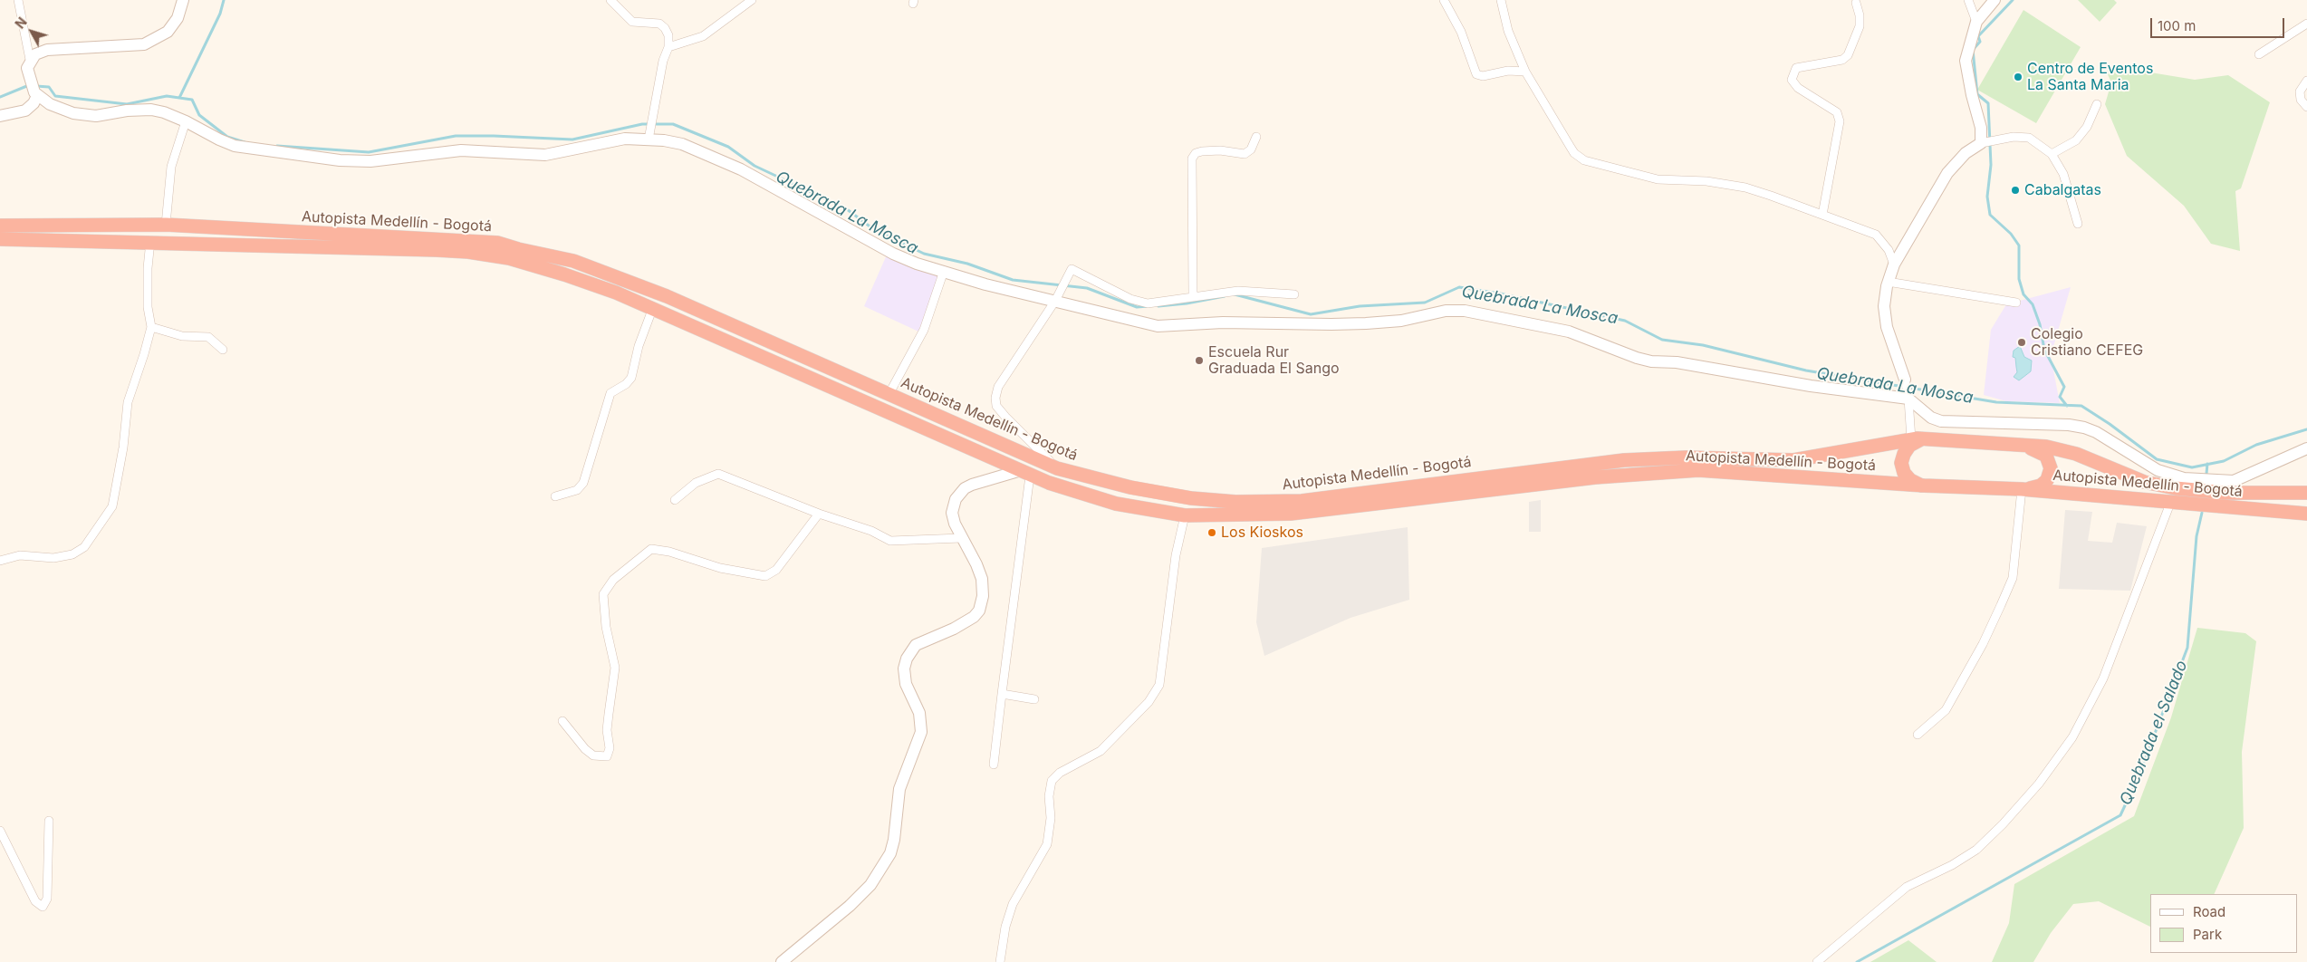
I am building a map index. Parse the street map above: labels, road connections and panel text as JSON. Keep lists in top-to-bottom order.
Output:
{
  "streets": {
    "highway": ["Autopista Medellín - Bogotá"]
  },
  "water": ["Quebrada La Mosca", "Quebrada el Salado"],
  "places": [
    "Centro de Eventos La Santa Maria",
    "Cabalgatas",
    "Colegio Cristiano CEFEG",
    "Escuela Rur Graduada El Sango",
    "Los Kioskos"
  ],
  "legend": ["Road", "Park"],
  "scale_bar": "100 m",
  "north": "top left"
}
